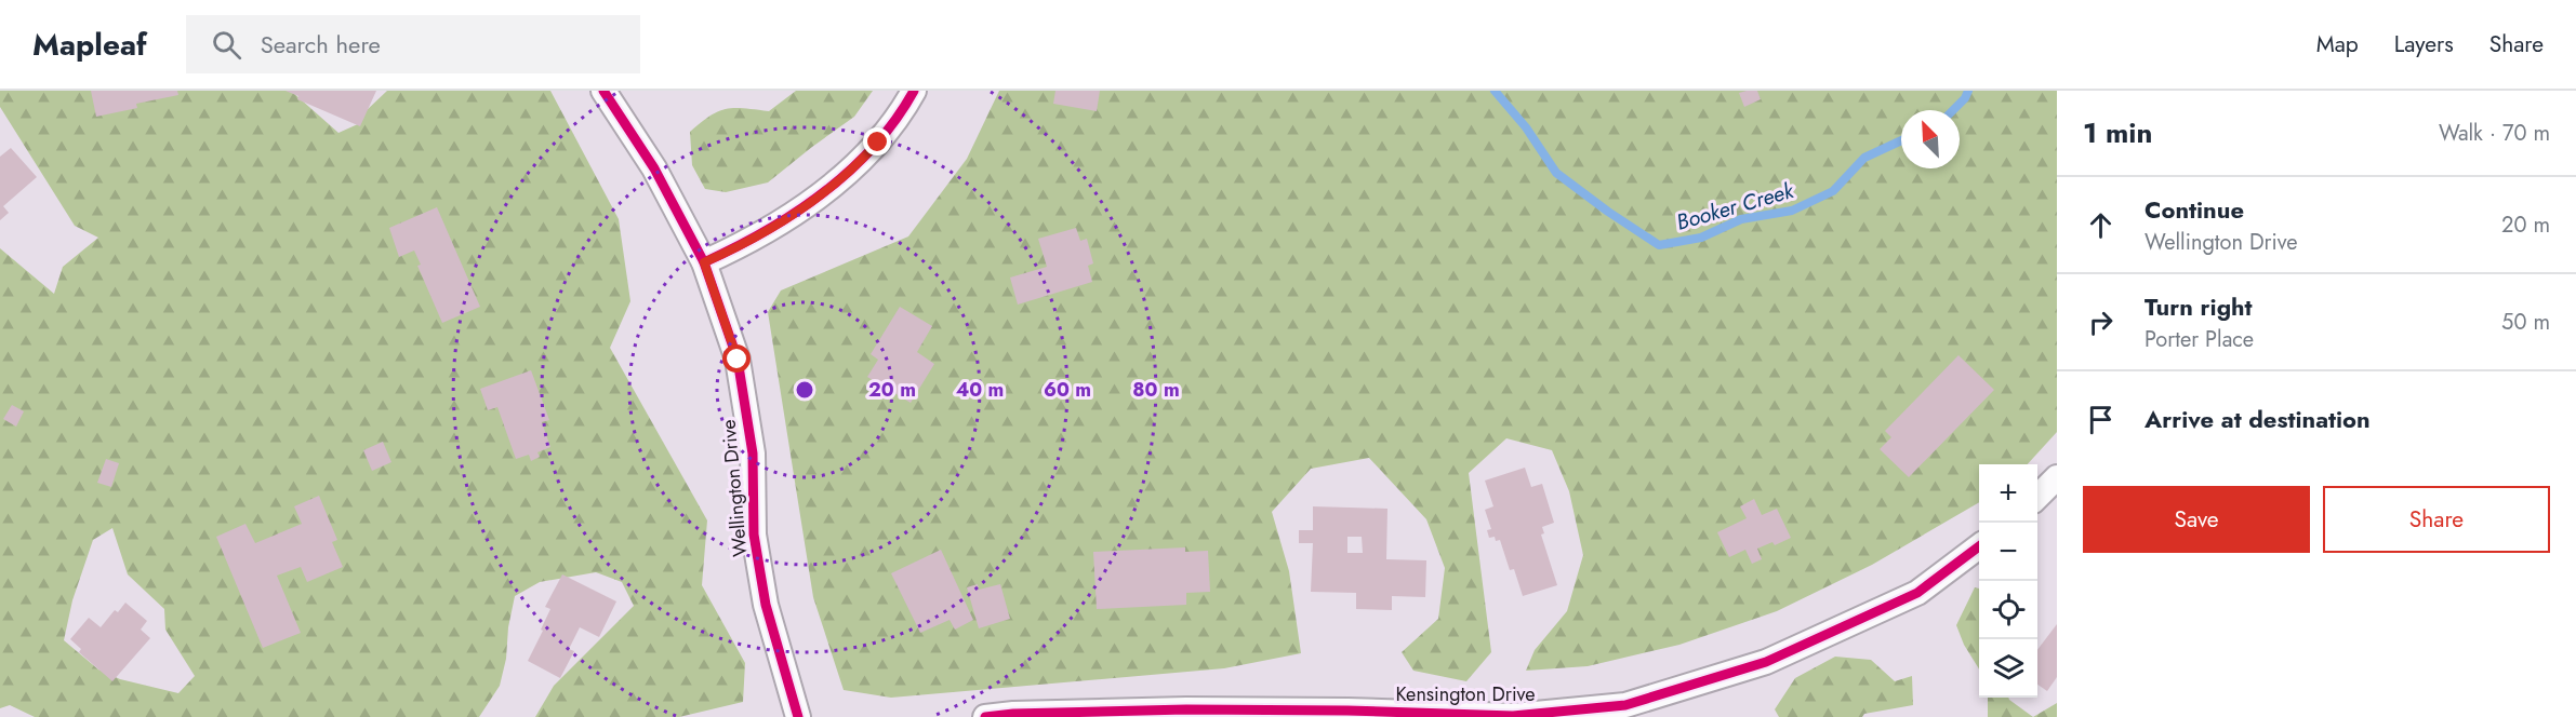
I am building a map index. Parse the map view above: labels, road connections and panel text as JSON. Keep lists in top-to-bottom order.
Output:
{
  "streets": {
    "street": ["Wellington Drive", "Kensington Drive"]
  },
  "water": ["Booker Creek"],
  "north": "top left",
  "page": {
    "header": "Mapleaf",
    "search": "Search here",
    "nav": ["Map", "Layers", "Share"],
    "heading": ["1 min", "Walk · 70 m"],
    "list": [
      ["Continue", "Wellington Drive", "20 m"],
      ["Turn right", "Porter Place", "50 m"],
      "Arrive at destination"
    ],
    "map_buttons": ["+", "−"],
    "buttons": ["Save", "Share"]
  },
  "rings": [
    "20 m",
    "40 m",
    "60 m",
    "80 m"
  ]
}
